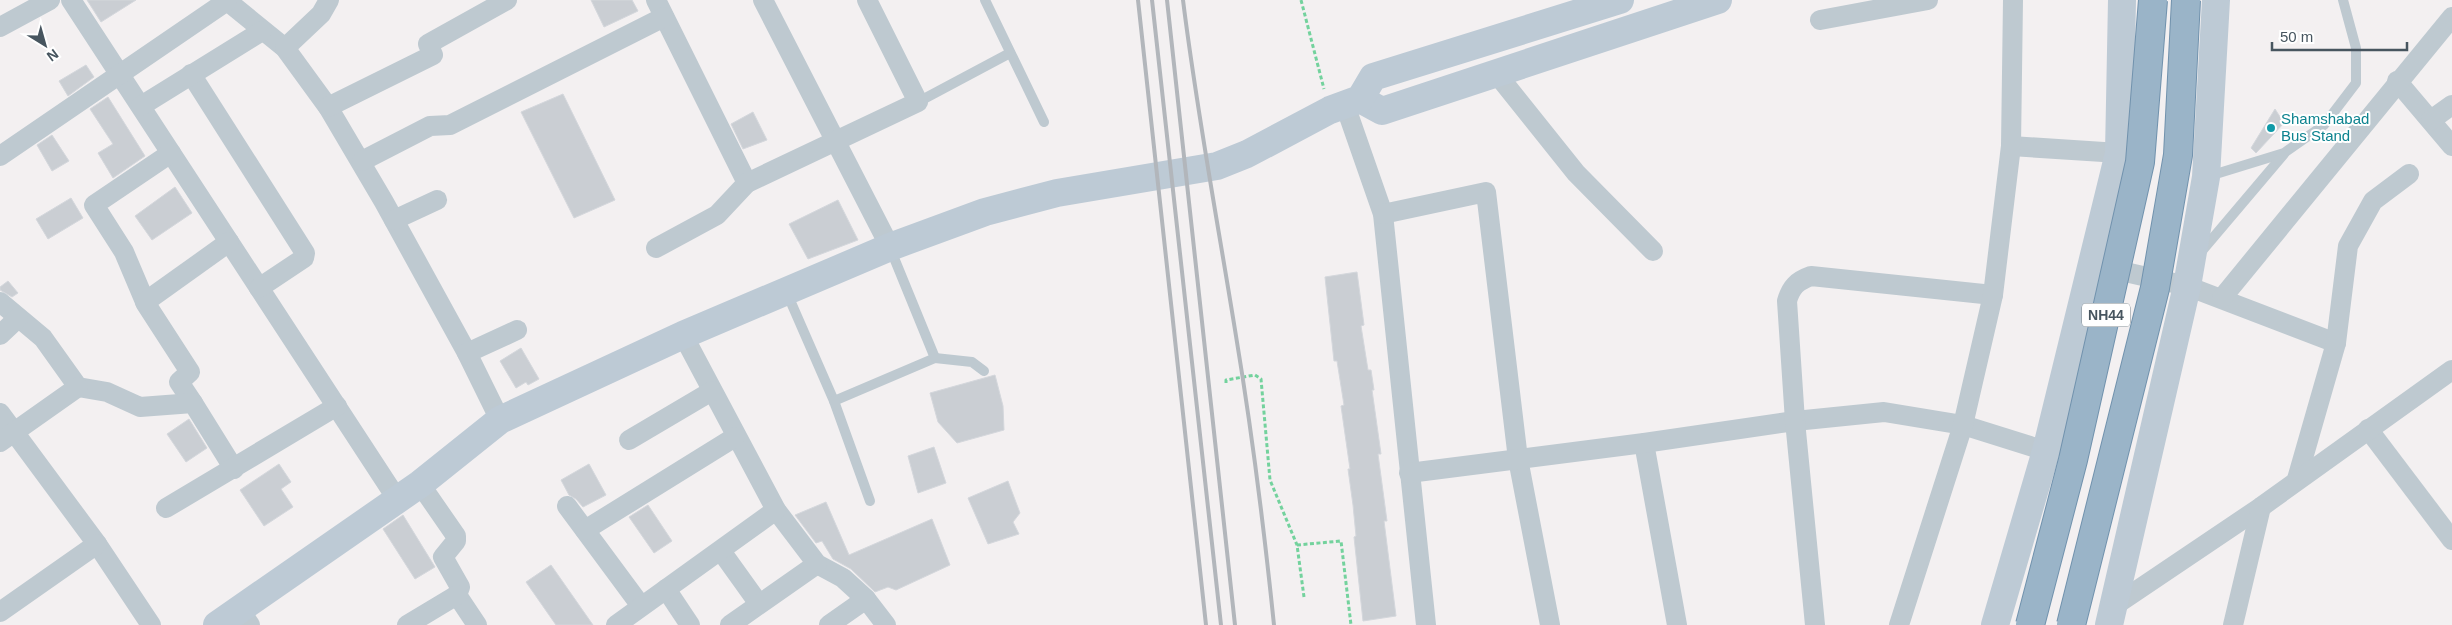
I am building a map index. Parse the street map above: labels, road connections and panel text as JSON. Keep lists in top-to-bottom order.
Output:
{
  "streets": {
    "highway": ["NH44"]
  },
  "places": ["Shamshabad Bus Stand"],
  "scale_bar": "50 m",
  "north": "bottom right"
}
